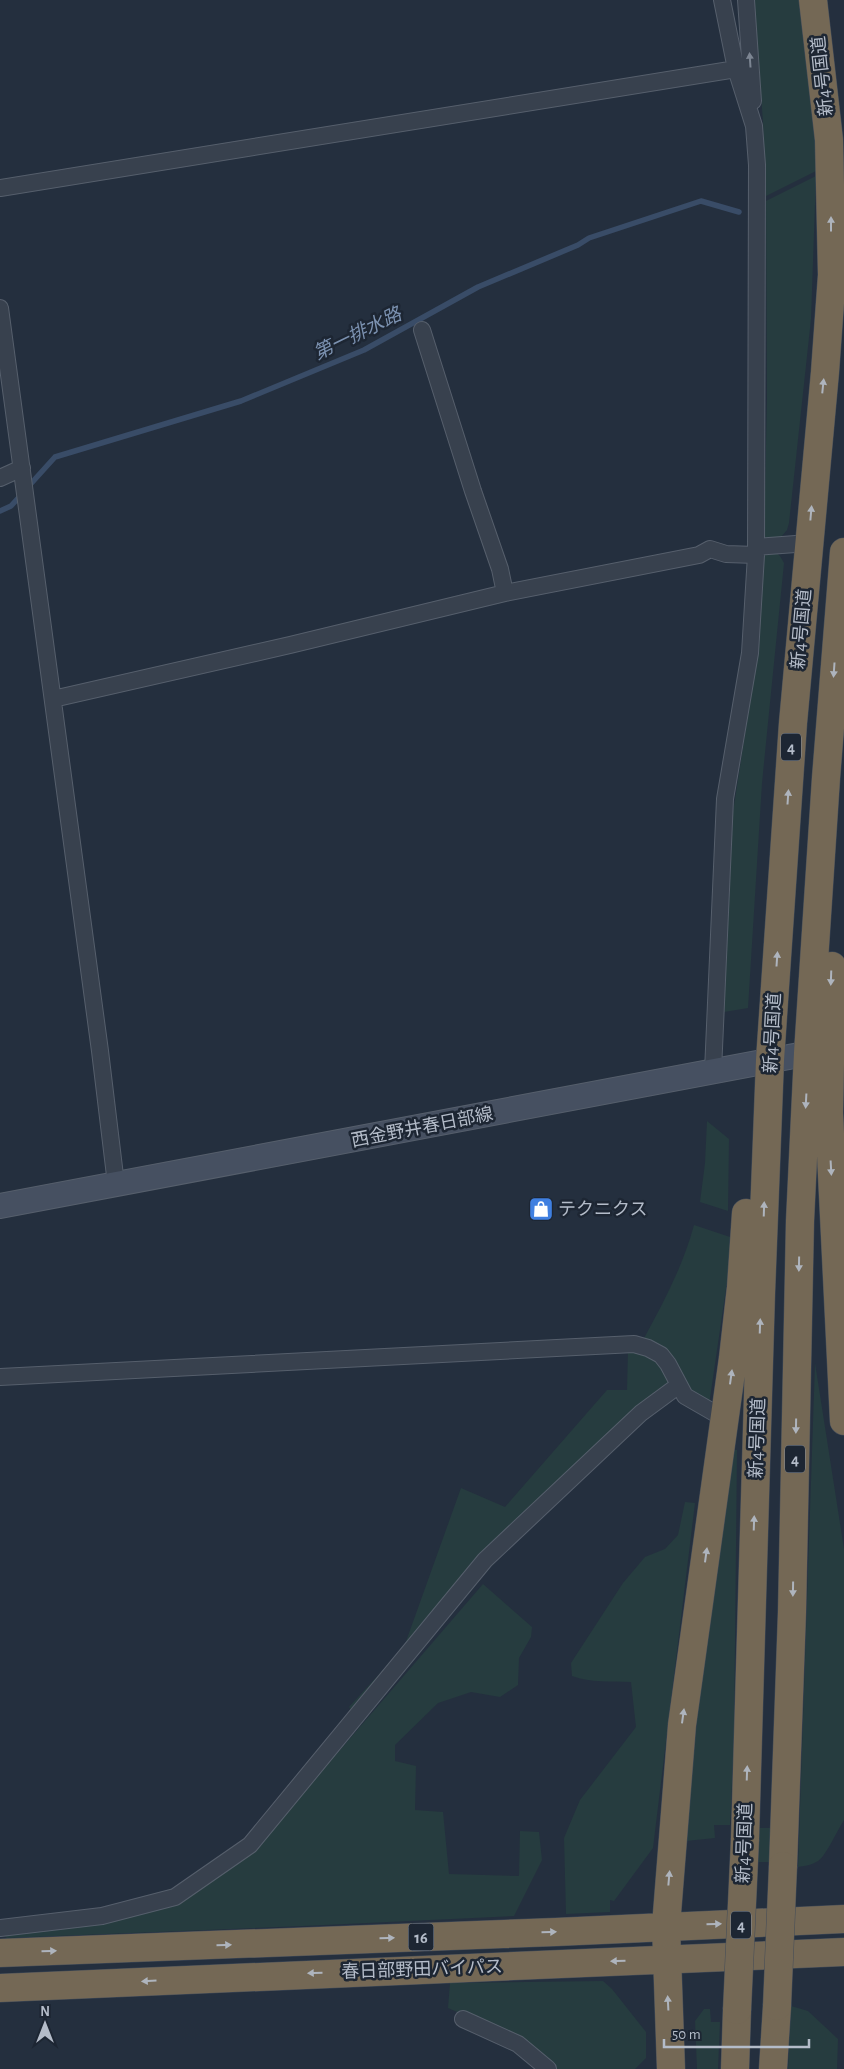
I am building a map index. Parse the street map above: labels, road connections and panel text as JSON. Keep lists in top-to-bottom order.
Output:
{
  "streets": {
    "highway": [
      "新4号国道",
      "4",
      "16",
      "春日部野田バイパス"
    ],
    "main road": ["西金野井春日部線"]
  },
  "crossings": [
    ["新4号国道", "4"],
    ["新4号国道", "西金野井春日部線"],
    ["4", "西金野井春日部線"],
    ["4", "春日部野田バイパス"]
  ],
  "water": ["第一排水路"],
  "places": {
    "shop": ["テクニクス"]
  },
  "scale_bar": "50 m",
  "north": "top"
}
